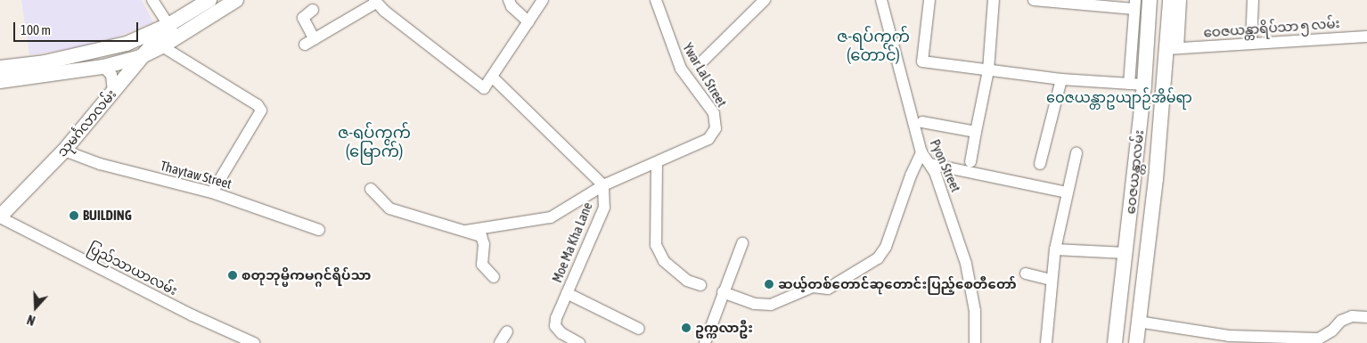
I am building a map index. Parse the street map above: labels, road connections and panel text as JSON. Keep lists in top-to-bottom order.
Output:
{
  "streets": {
    "main road": ["သုမင်္ဂလာလမ်း", "ဝေဇယန္တာလမ်း"],
    "street": [
      "ဝေဇယန္တာရိပ်သာ ၅ လမ်း",
      "Ywar Lal Street",
      "Pyon Street",
      "Thaytaw Street",
      "Moe Ma Kha Lane",
      "ပြည်သာယာလမ်း"
    ]
  },
  "crossings": [
    ["ဝေဇယန္တာရိပ်သာ ၅ လမ်း", "ဝေဇယန္တာလမ်း"],
    ["သုမင်္ဂလာလမ်း", "Thaytaw Street"],
    ["သုမင်္ဂလာလမ်း", "ပြည်သာယာလမ်း"]
  ],
  "districts": ["ဇ-ရပ်ကွက် (တောင်)", "ဝေဇယန္တာဥယျာဉ်အိမ်ရာ", "ဇ-ရပ်ကွက် (မြောက်)"],
  "places": [
    "BUILDING",
    "စတုဘုမ္မိကမဂ္ဂင်ရိပ်သာ",
    "ဆယ့်တစ်တောင်ဆုတောင်းပြည့်စေတီတော်",
    "ဥက္ကလာဦး"
  ],
  "scale_bar": "100 m",
  "north": "bottom"
}
